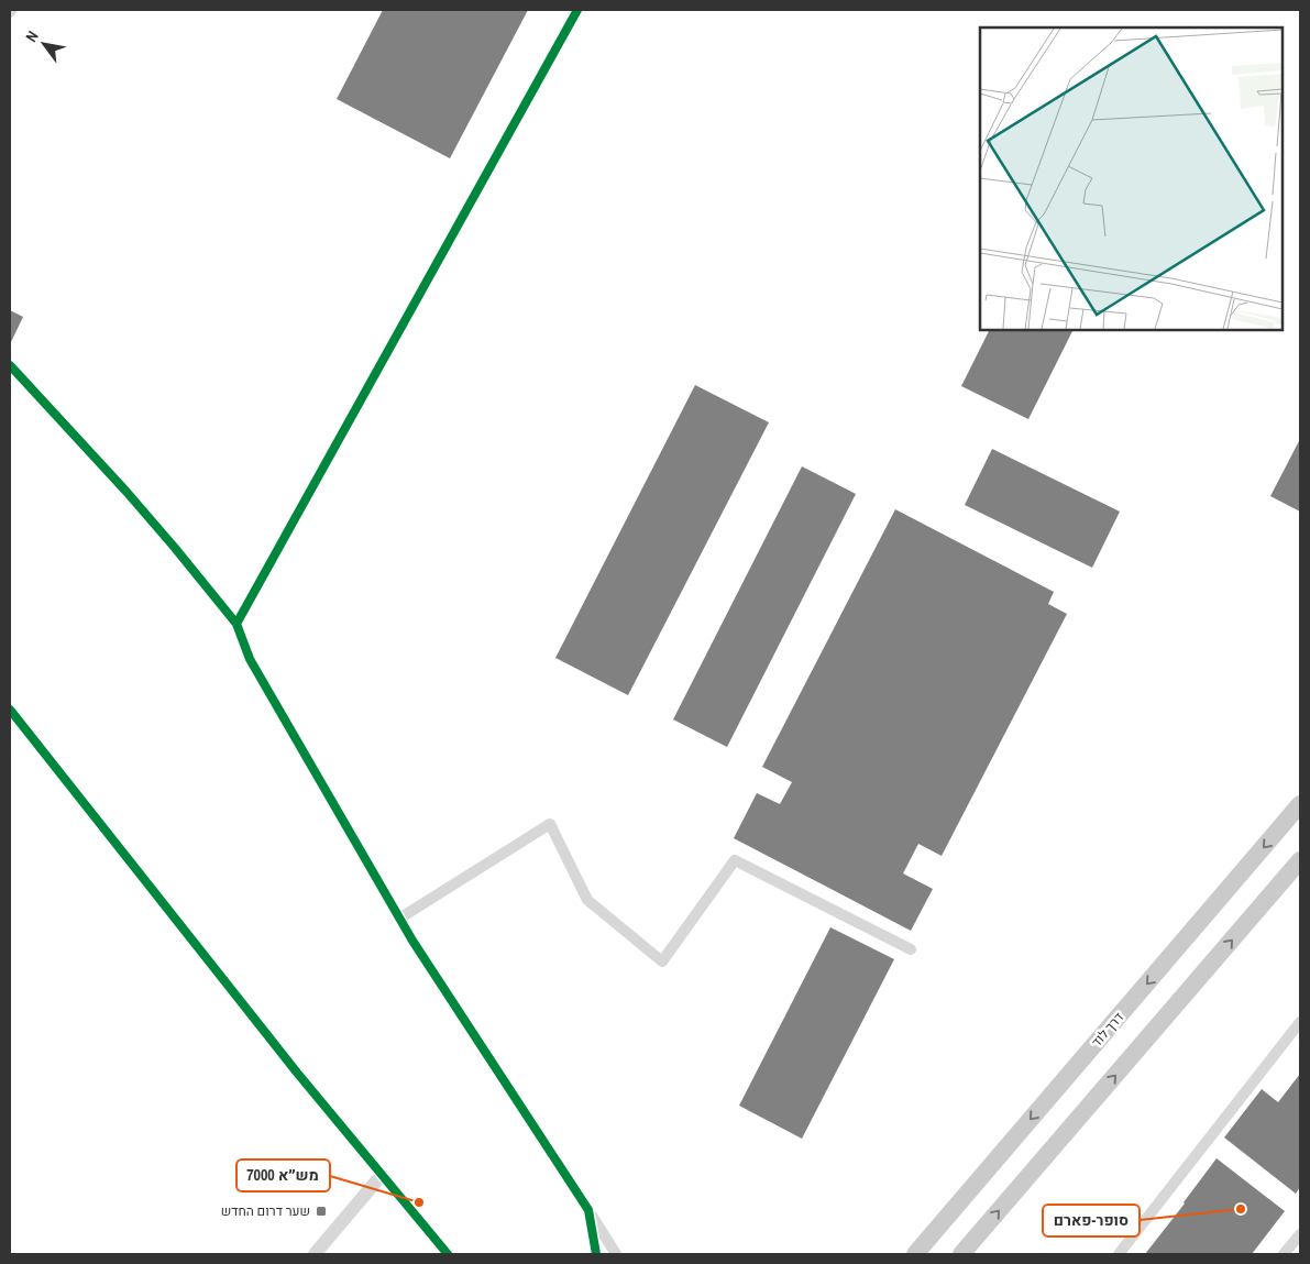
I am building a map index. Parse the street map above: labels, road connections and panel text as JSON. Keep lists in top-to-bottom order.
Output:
{
  "streets": {
    "main road": ["דרך לוד"]
  },
  "places": {
    "other": ["מש״א 7000", "סופר-פארם"],
    "transit": ["שער דרום החדש"]
  },
  "north": "top left"
}
